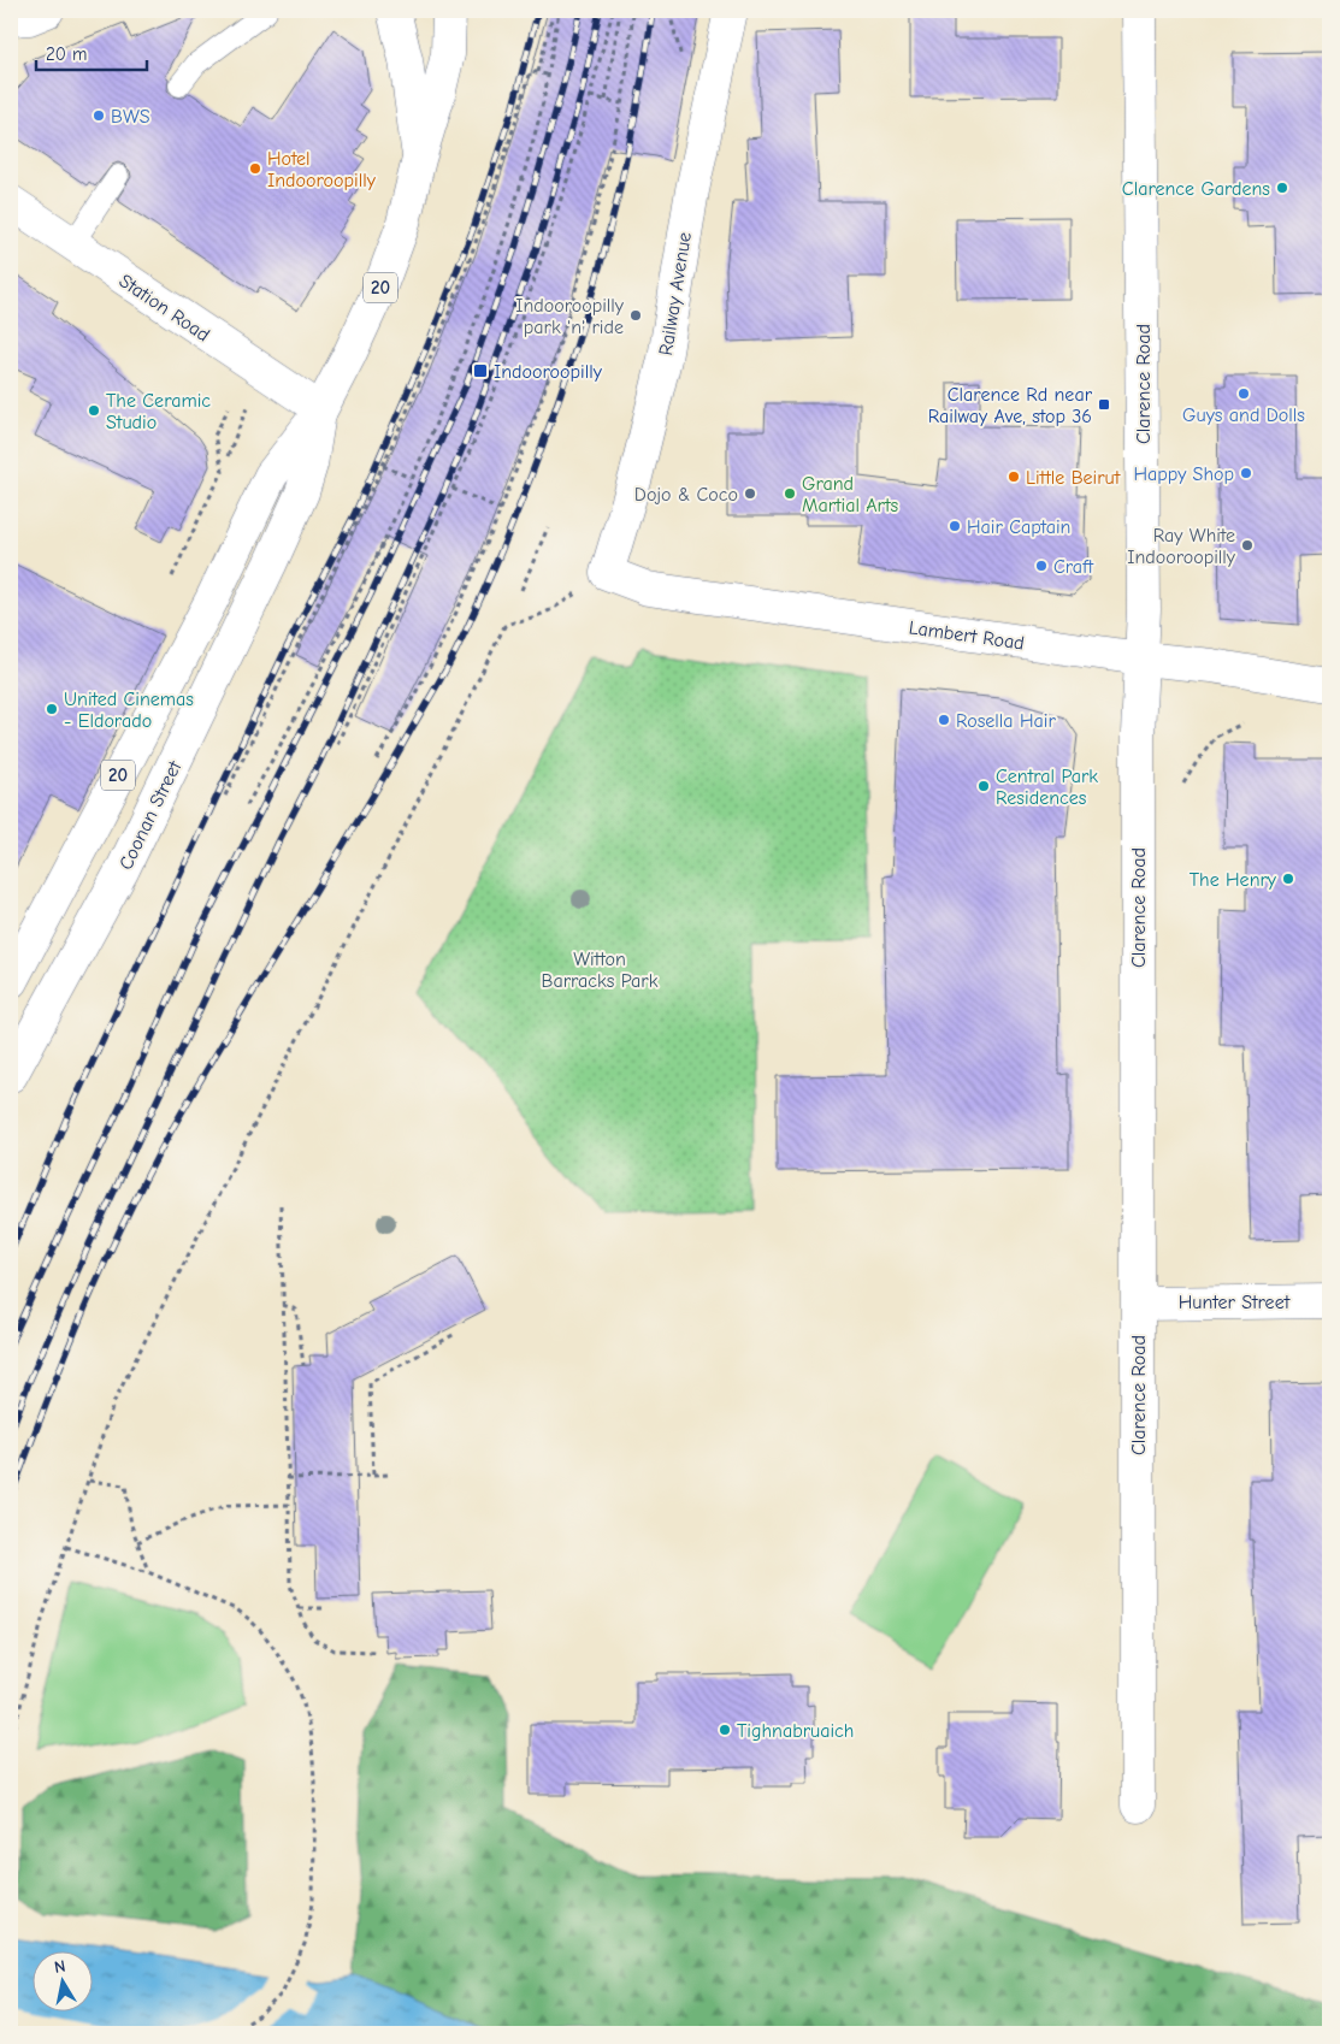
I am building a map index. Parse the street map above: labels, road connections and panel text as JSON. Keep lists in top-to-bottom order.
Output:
{
  "streets": {
    "street": [
      "20",
      "Railway Avenue",
      "Station Road",
      "Clarence Road",
      "Lambert Road",
      "Coonan Street",
      "Hunter Street"
    ]
  },
  "crossings": [
    ["Railway Avenue", "Lambert Road"],
    ["Station Road", "Coonan Street"],
    ["Clarence Road", "Lambert Road"],
    ["Clarence Road", "Hunter Street"]
  ],
  "parks": ["Witton Barracks Park"],
  "places": {
    "other": [
      "BWS",
      "Hotel Indooroopilly",
      "Clarence Gardens",
      "Indooroopilly park 'n' ride",
      "Guys and Dolls",
      "The Ceramic Studio",
      "Happy Shop",
      "Little Beirut",
      "Dojo & Coco",
      "Grand Martial Arts",
      "Hair Captain",
      "Ray White Indooroopilly",
      "Craft",
      "United Cinemas - Eldorado",
      "Rosella Hair",
      "Central Park Residences",
      "The Henry",
      "Tighnabruaich"
    ],
    "transit": ["Indooroopilly", "Clarence Rd near Railway Ave, stop 36"]
  },
  "scale_bar": "20 m",
  "north": "top"
}
